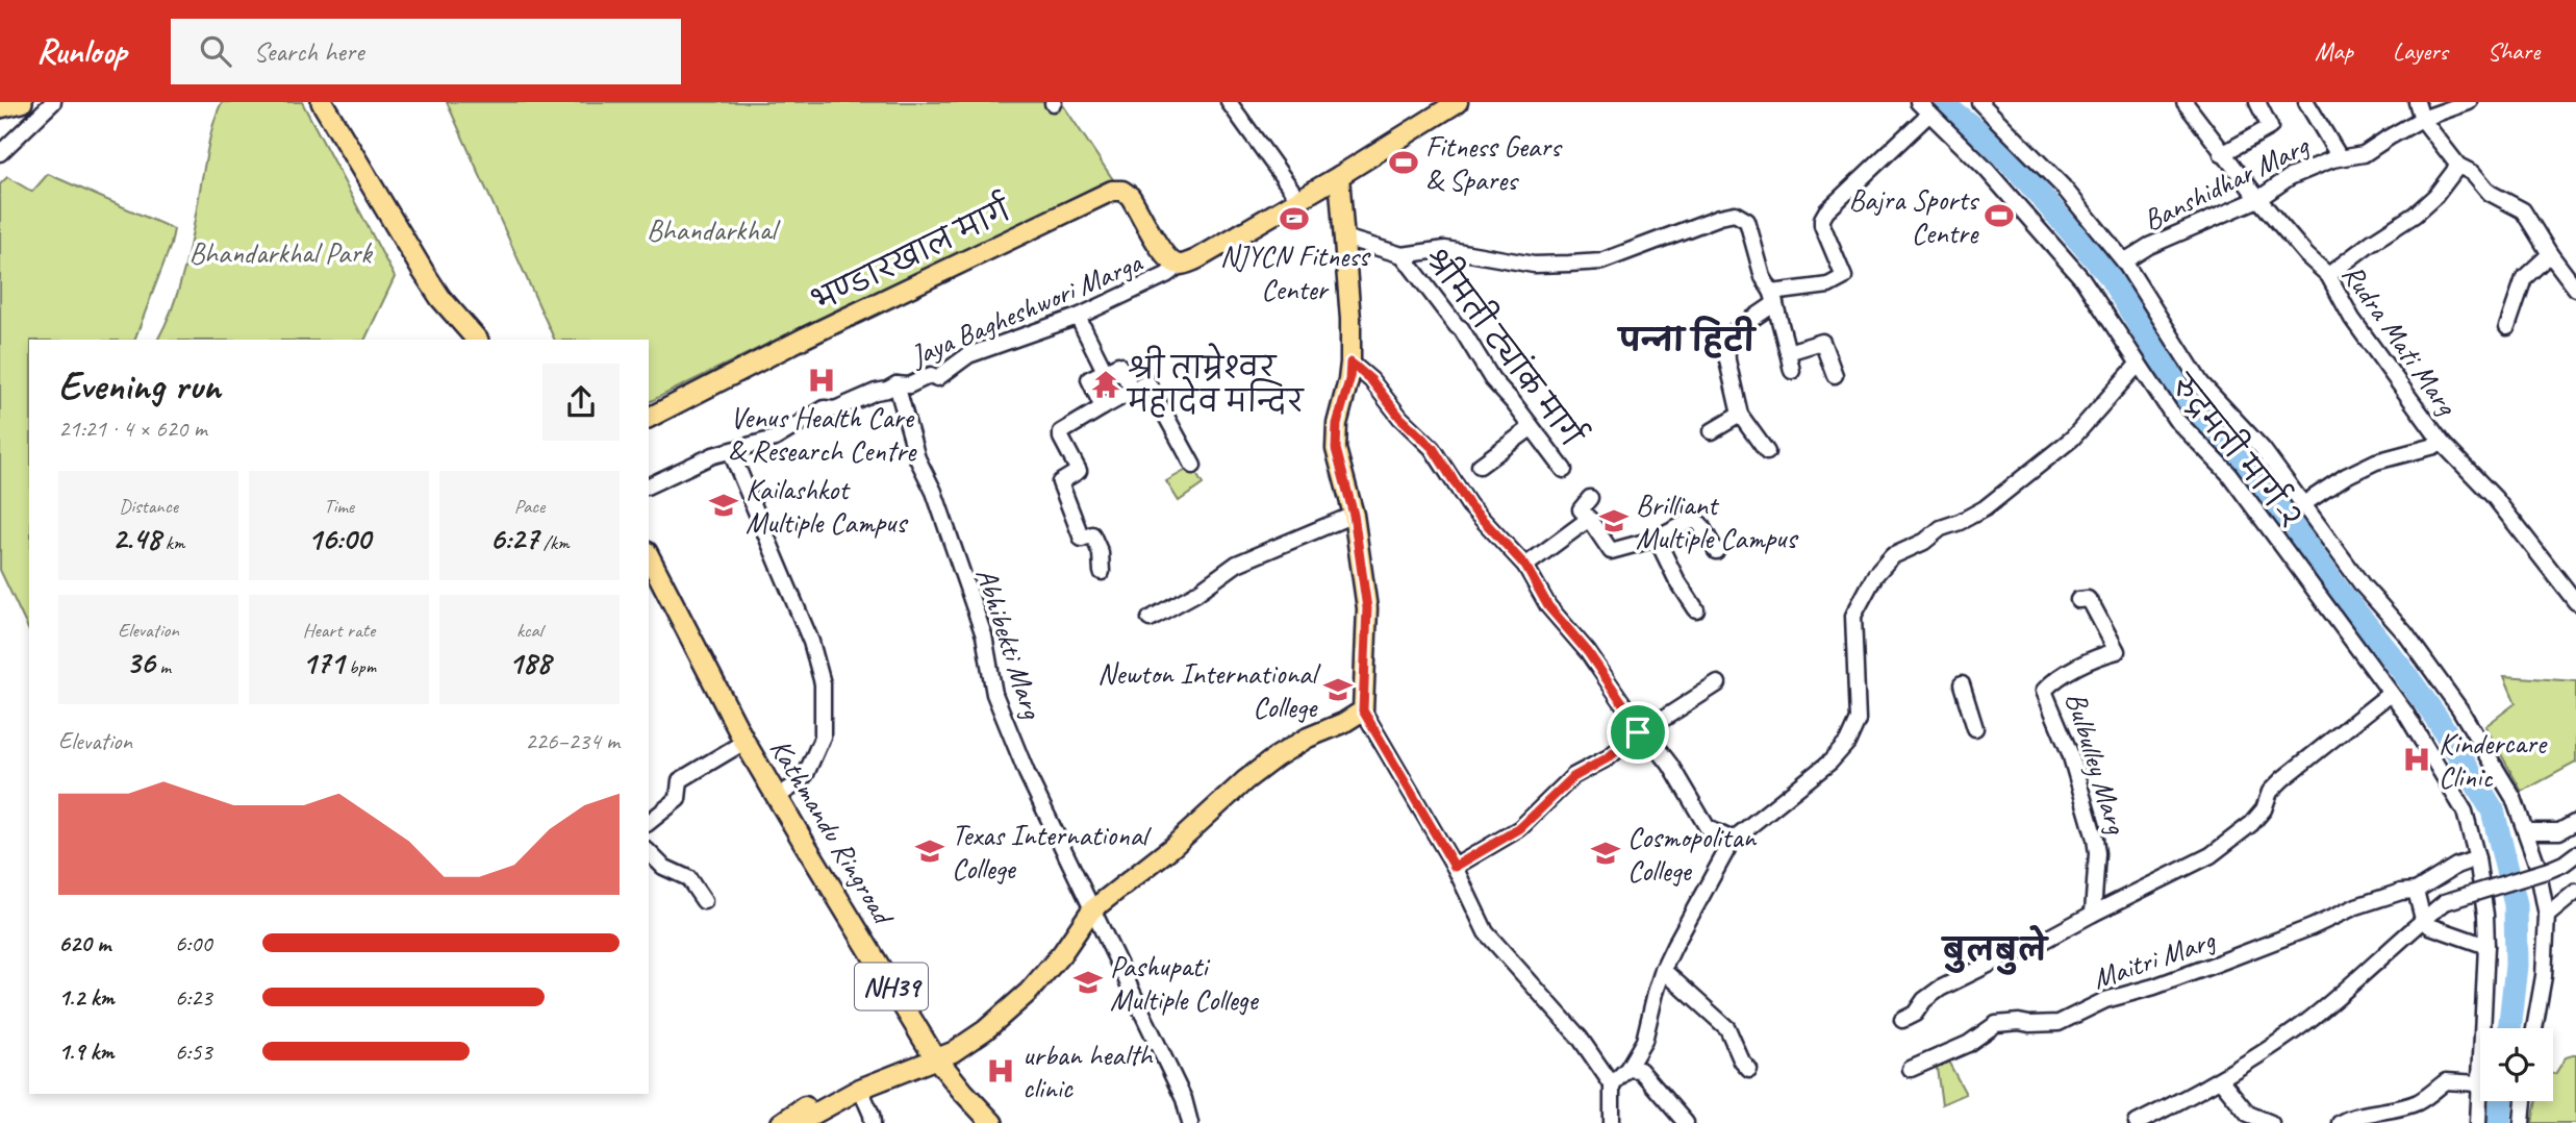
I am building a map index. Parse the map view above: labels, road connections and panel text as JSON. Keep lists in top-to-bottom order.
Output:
{
  "streets": {
    "highway": ["Kathmandu Ringroad", "NH39"],
    "main road": ["भण्डारखाल मार्ग"],
    "street": [
      "Banshidhar Marg",
      "Jaya Bagheshwori Marga",
      "Rudra Mati Marg",
      "श्रीमती ट्यांक मार्ग",
      "रुद्रमती मार्ग-२",
      "Abhibekti Marg",
      "Bulbulley Marg",
      "Maitri Marg"
    ]
  },
  "crossings": [
    ["Banshidhar Marg", "Rudra Mati Marg"],
    ["भण्डारखाल मार्ग", "Jaya Bagheshwori Marga"],
    ["Jaya Bagheshwori Marga", "Abhibekti Marg"],
    ["रुद्रमती मार्ग-२", "Maitri Marg"]
  ],
  "districts": ["पन्ना हिटी", "बुलबुले"],
  "parks": ["Bhandarkhal", "Bhandarkhal Park"],
  "places": {
    "sports": ["Fitness Gears & Spares", "Bajra Sports Centre", "NJYCN Fitness Center"],
    "hospital": ["Venus Health Care & Research Centre", "Kindercare Clinic", "urban health clinic"],
    "temple": ["श्री ताम्रेश्वर महादेव मन्दिर"],
    "school or university": [
      "Kailashkot Multiple Campus",
      "Brilliant Multiple Campus",
      "Newton International College",
      "Texas International College",
      "Cosmopolitan College",
      "Pashupati Multiple College"
    ]
  },
  "page": {
    "header": "Runloop",
    "search": "Search here",
    "nav": ["Map", "Layers", "Share"],
    "heading": ["Evening run", "21:21 · 4 × 620 m"],
    "stats": [
      ["Distance", "2.48 km"],
      ["Time", "16:00"],
      ["Pace", "6:27 /km"],
      ["Elevation", "36 m"],
      ["Heart rate", "171 bpm"],
      ["kcal", "188"]
    ],
    "chart": ["Elevation", "226–234 m"],
    "list": [
      {
        "name": "620 m",
        "note": "6:00"
      },
      {
        "name": "1.2 km",
        "note": "6:23"
      },
      {
        "name": "1.9 km",
        "note": "6:53"
      }
    ]
  }
}
